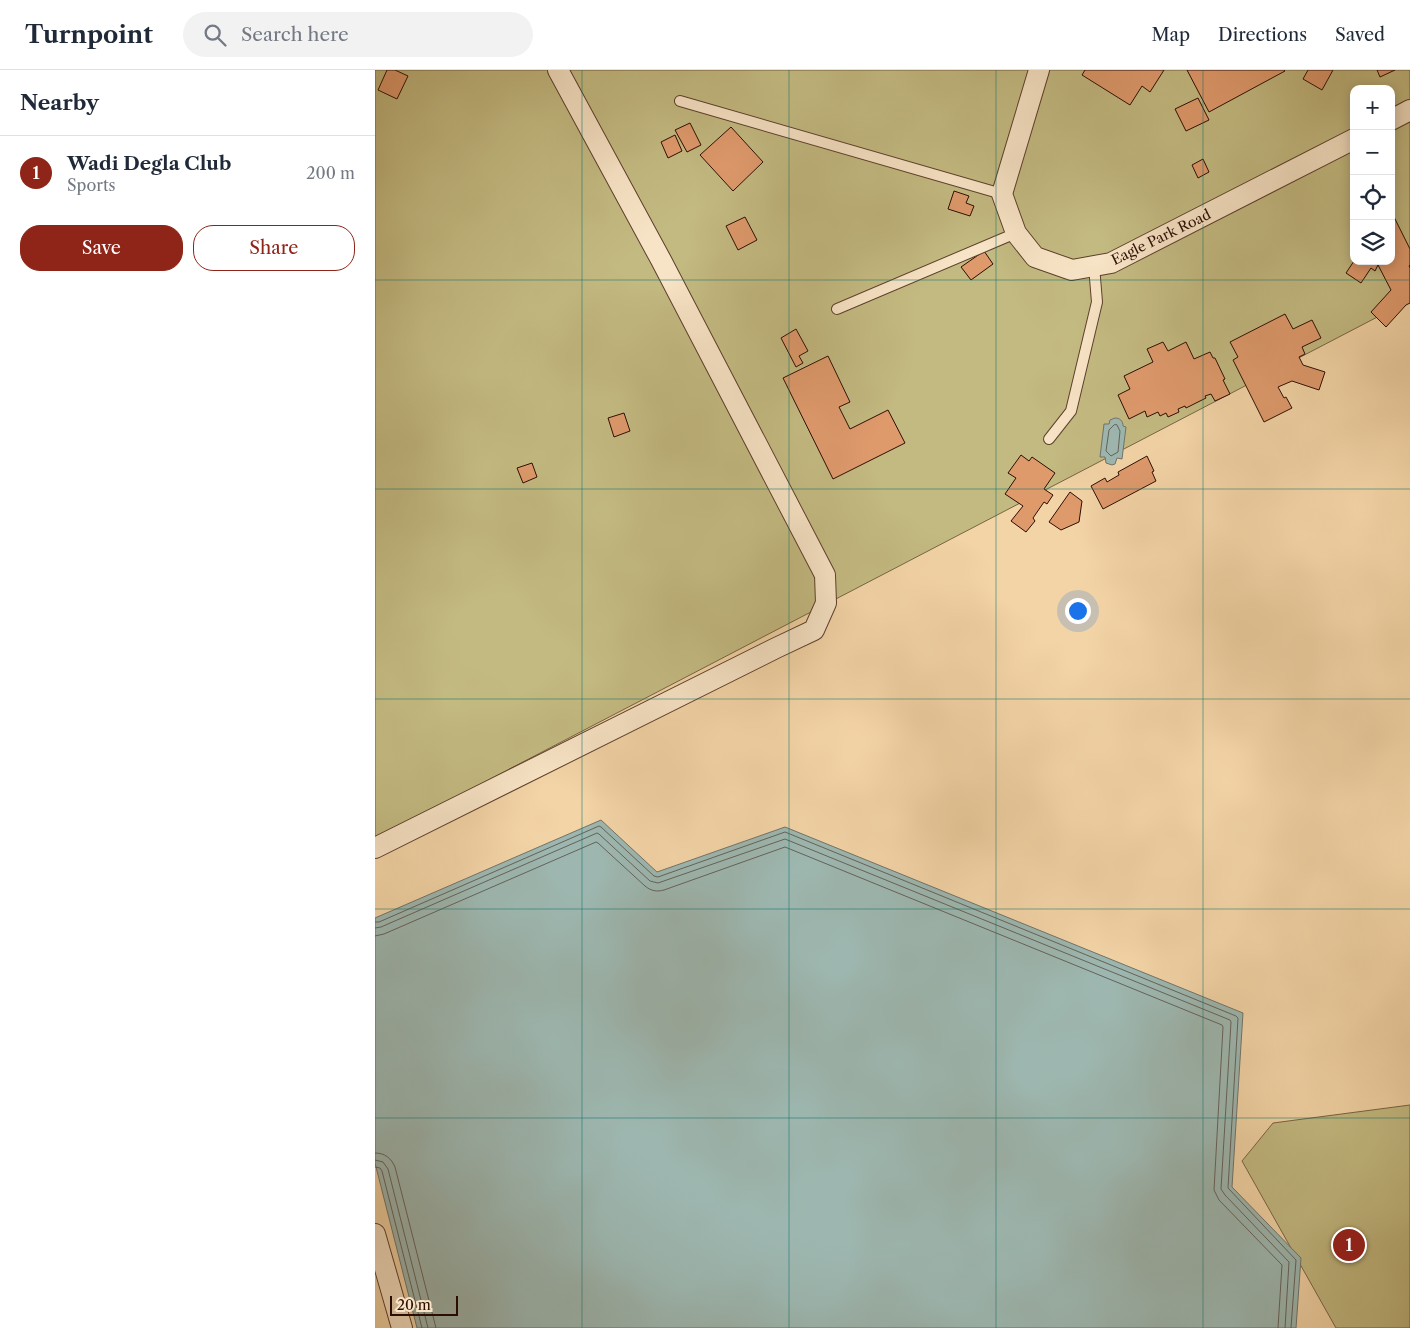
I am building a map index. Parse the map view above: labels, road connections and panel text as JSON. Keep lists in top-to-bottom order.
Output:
{
  "streets": {
    "street": ["Eagle Park Road"]
  },
  "scale_bar": "20 m",
  "page": {
    "header": "Turnpoint",
    "search": "Search here",
    "nav": ["Map", "Directions", "Saved"],
    "heading": "Nearby",
    "map_buttons": ["+", "−"],
    "list": [
      {
        "mark": "1",
        "name": "Wadi Degla Club",
        "note": "Sports",
        "value": "200 m"
      }
    ],
    "buttons": ["Save", "Share"],
    "pins": "1",
    "scale": "20 m"
  }
}
